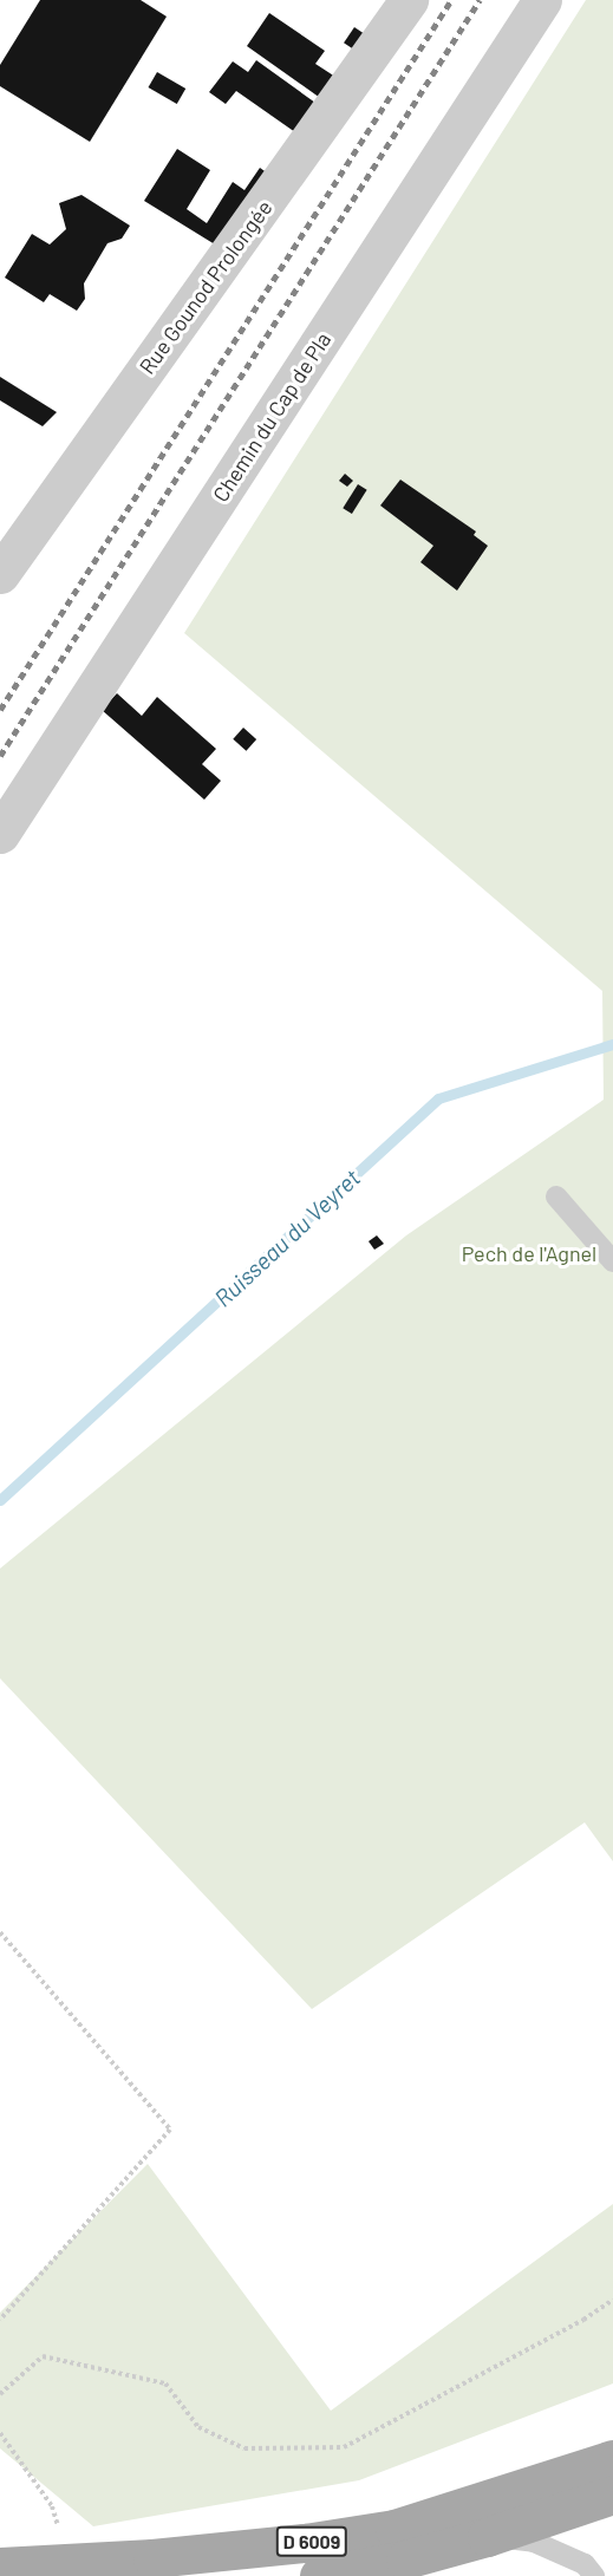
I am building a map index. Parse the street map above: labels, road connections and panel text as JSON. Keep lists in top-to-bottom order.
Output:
{
  "streets": {
    "main road": ["D 6009"],
    "street": ["Rue Gounod Prolongée", "Chemin du Cap de Pla"]
  },
  "water": ["Ruisseau du Veyret"],
  "parks": ["Pech de l'Agnel"]
}
